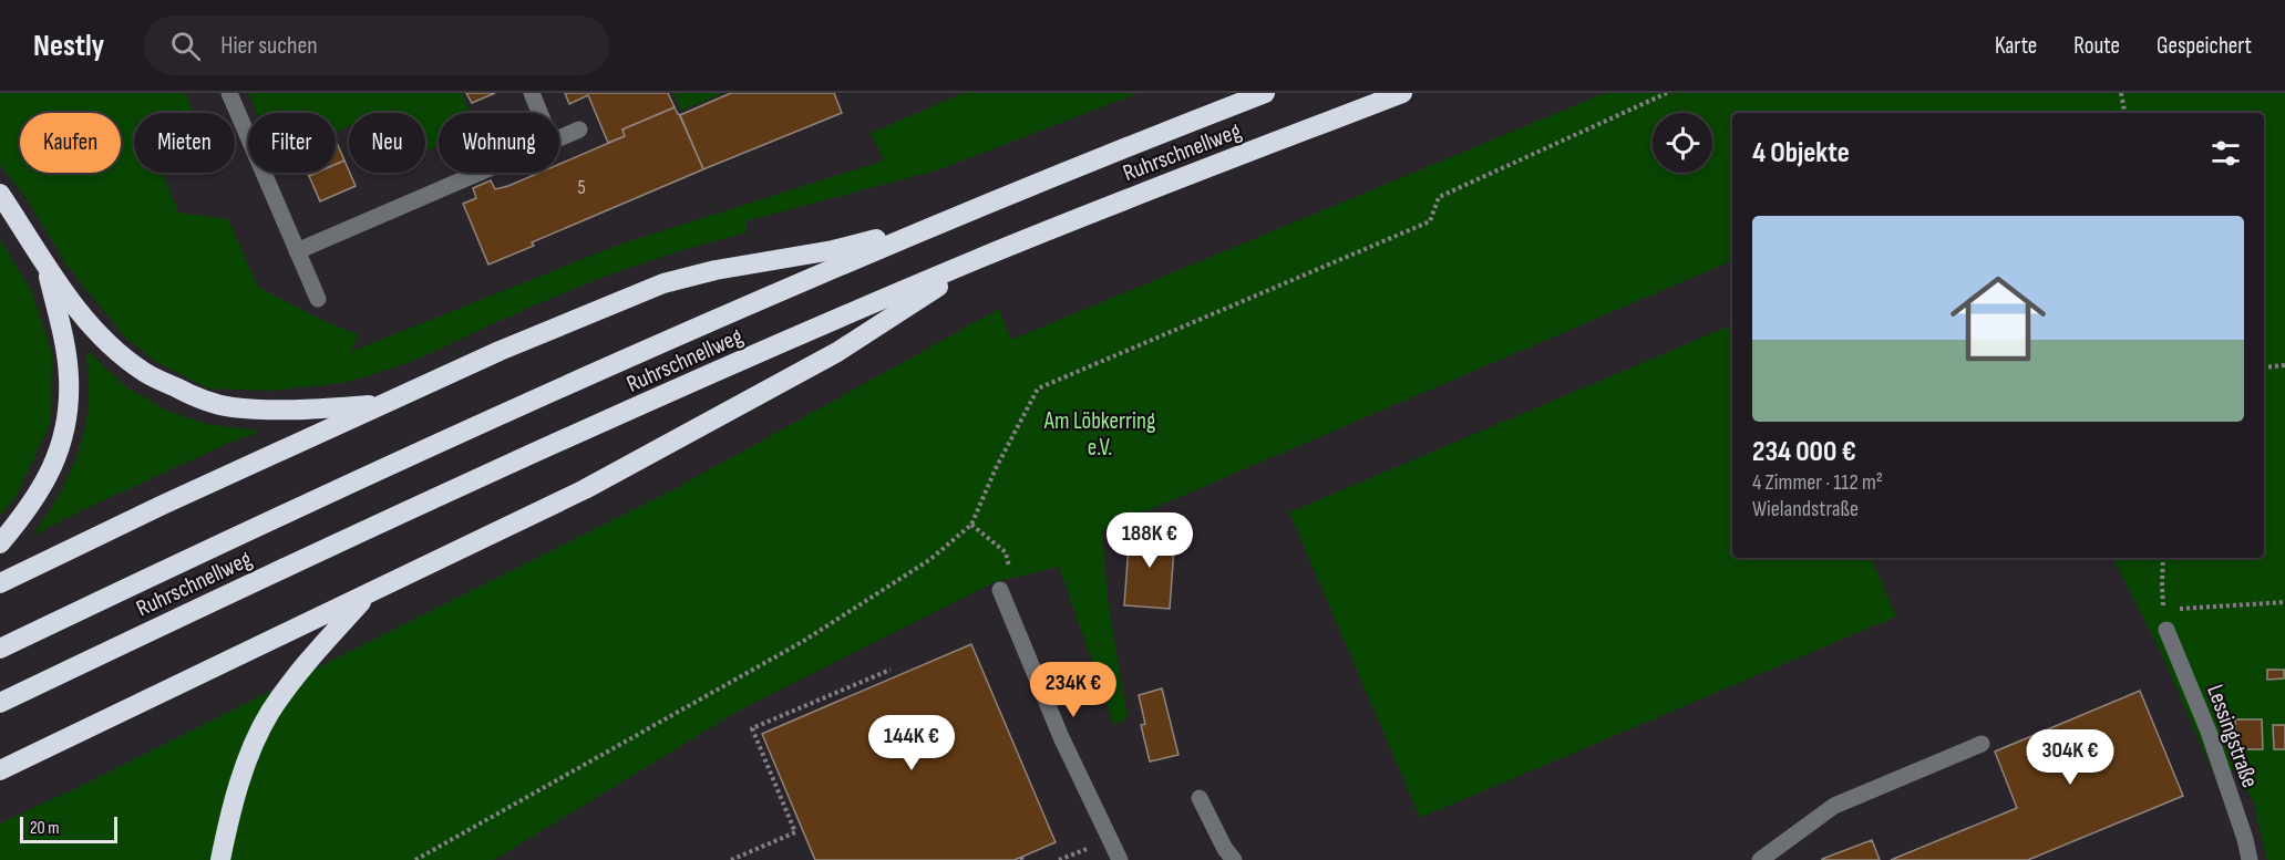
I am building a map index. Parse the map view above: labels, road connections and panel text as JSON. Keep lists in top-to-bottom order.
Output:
{
  "streets": {
    "highway": ["Ruhrschnellweg"],
    "street": ["Lessingstraße"]
  },
  "parks": ["Am Löbkerring e.V."],
  "house_numbers": ["5"],
  "scale_bar": "20 m",
  "page": {
    "header": "Nestly",
    "search": "Hier suchen",
    "nav": ["Karte", "Route", "Gespeichert"],
    "chip": [
      "Kaufen",
      "Mieten",
      "Filter",
      "Neu",
      "Wohnung"
    ],
    "heading": "4 Objekte",
    "list": [
      {
        "name": "234 000 €",
        "note": "4 Zimmer · 112 m² · Wielandstraße"
      }
    ],
    "price": [
      "188K €",
      "234K €",
      "144K €",
      "304K €"
    ],
    "scale": "20 m"
  }
}
